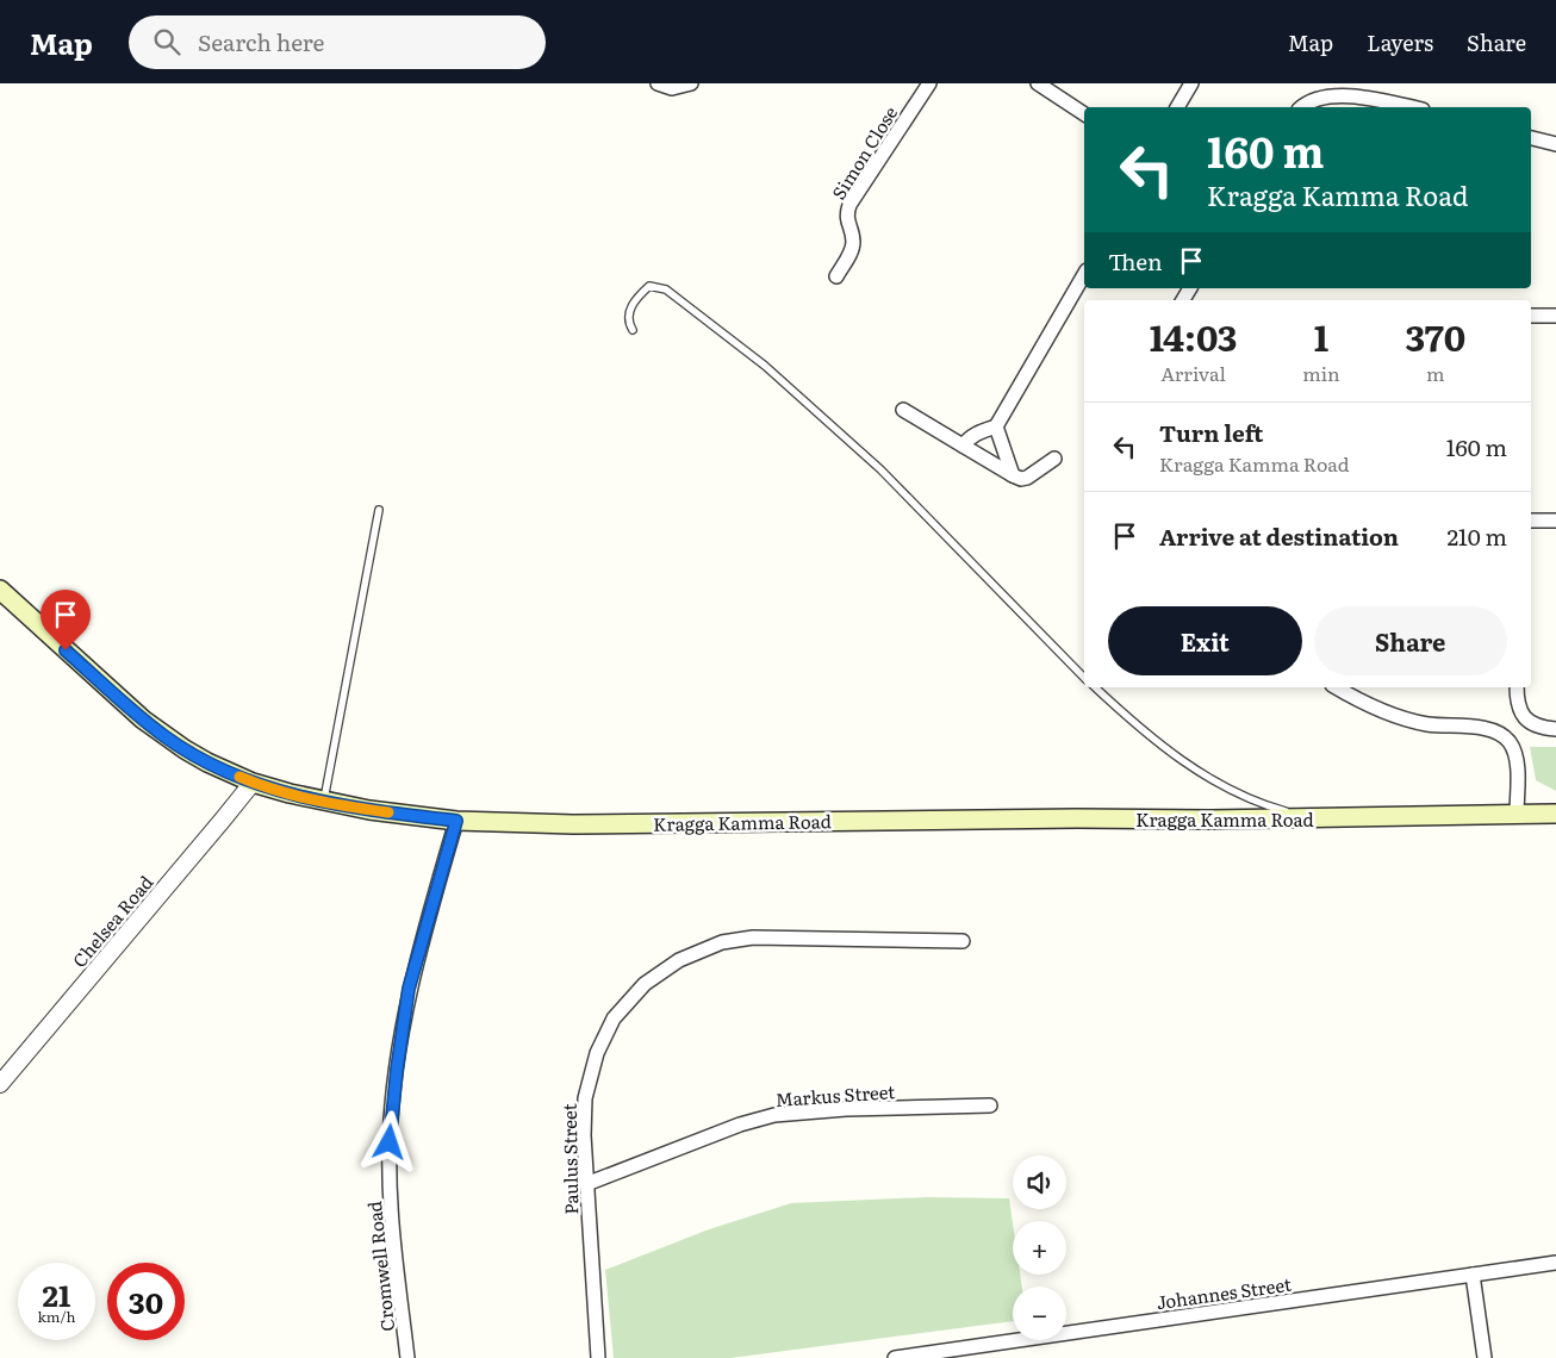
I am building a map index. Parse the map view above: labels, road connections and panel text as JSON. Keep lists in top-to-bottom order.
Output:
{
  "streets": {
    "main road": ["Kragga Kamma Road"],
    "street": [
      "Simon Close",
      "Chelsea Road",
      "Markus Street",
      "Paulus Street",
      "Cromwell Road",
      "Johannes Street"
    ]
  },
  "crossings": [
    ["Kragga Kamma Road", "Chelsea Road"],
    ["Kragga Kamma Road", "Cromwell Road"],
    ["Markus Street", "Paulus Street"]
  ],
  "page": {
    "header": "Map",
    "search": "Search here",
    "nav": ["Map", "Layers", "Share"],
    "turn": ["160 m", "Kragga Kamma Road"],
    "then": "Then",
    "eta": [
      "14:03",
      "Arrival",
      "1",
      "min",
      "370",
      "m"
    ],
    "list": [
      {
        "name": "Turn left",
        "note": "Kragga Kamma Road",
        "value": "160 m"
      },
      {
        "name": "Arrive at destination",
        "value": "210 m"
      }
    ],
    "buttons": ["Exit", "Share"],
    "map_buttons": ["+", "−"],
    "speed": "21 km/h",
    "limit": "30"
  }
}
